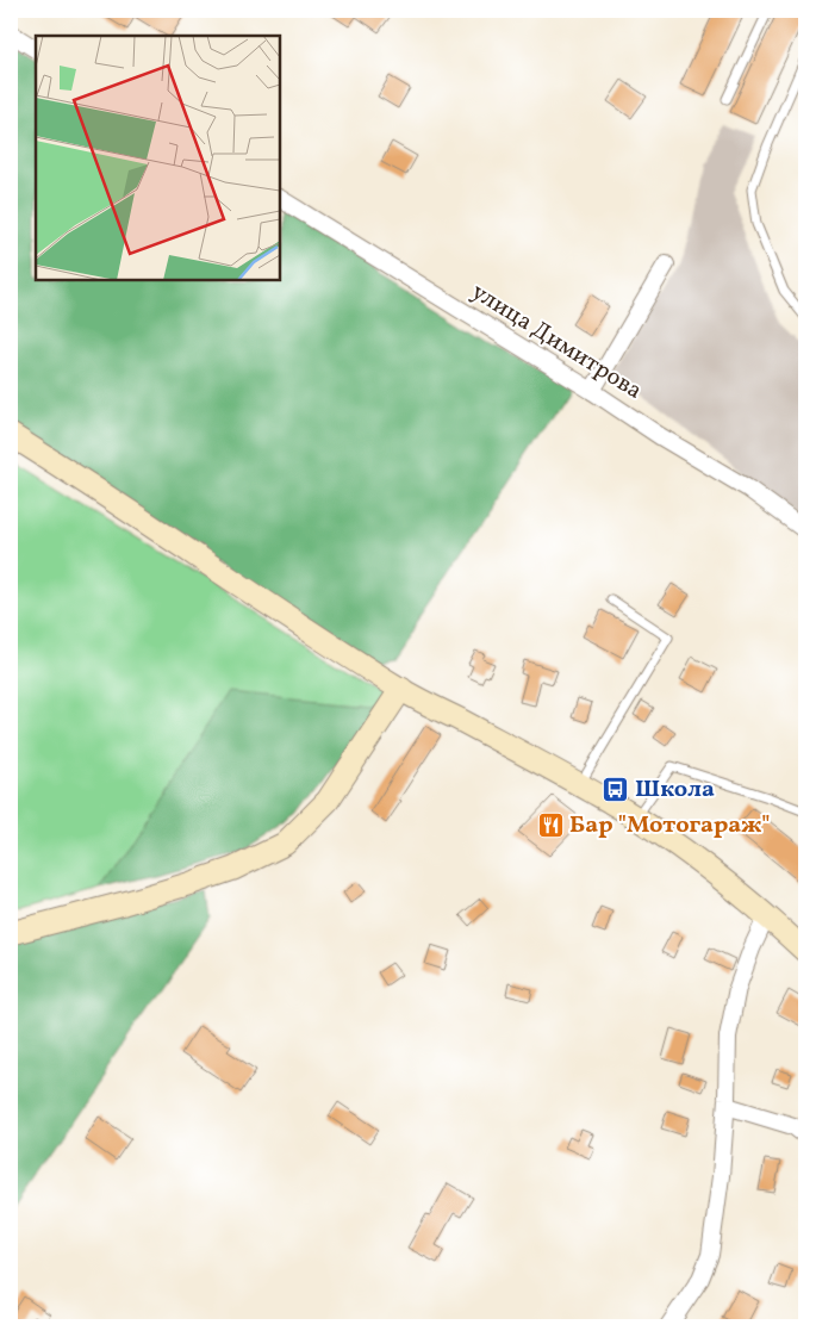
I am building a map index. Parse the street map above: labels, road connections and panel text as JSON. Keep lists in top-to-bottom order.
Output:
{
  "streets": {
    "street": ["улица Димитрова"]
  },
  "places": {
    "bus stop": ["Школа"],
    "restaurant": ["Бар \"Мотогараж\""]
  }
}
